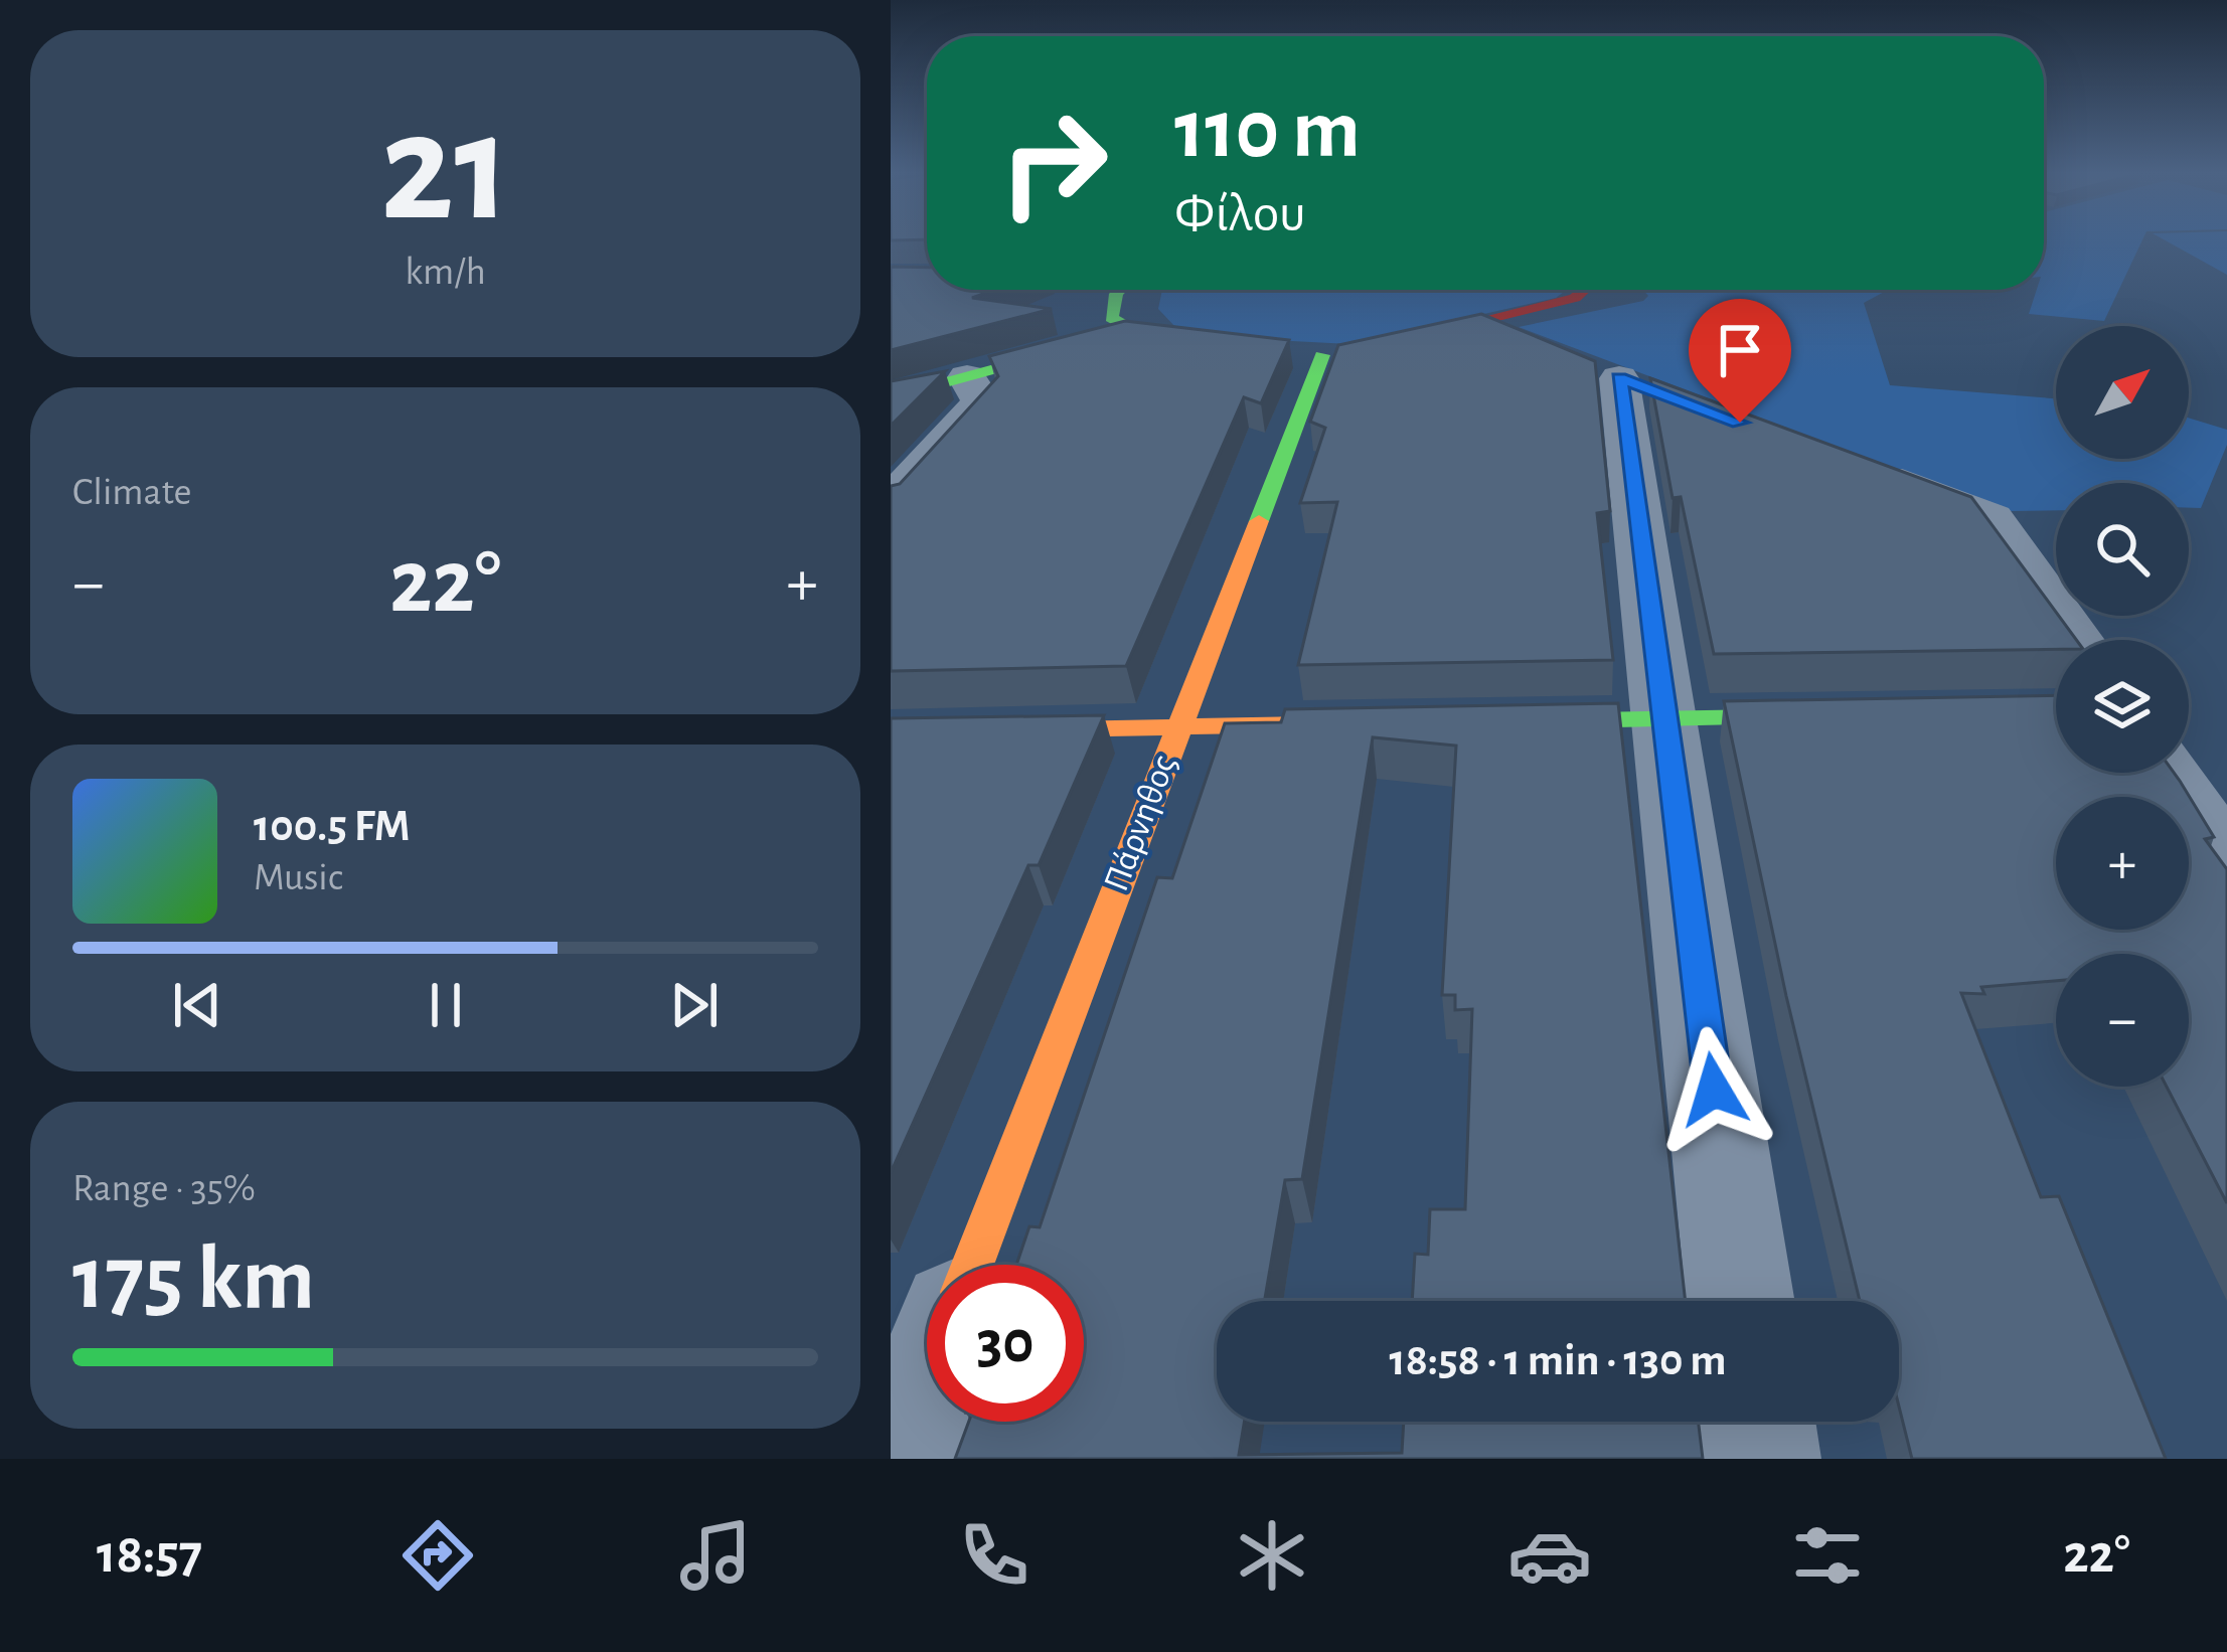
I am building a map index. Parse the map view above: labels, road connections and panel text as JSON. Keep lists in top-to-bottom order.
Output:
{
  "streets": {
    "street": ["Πάρνηθος"]
  },
  "north": "top right",
  "page": {
    "tile": [
      ["21", "km/h"],
      "Climate",
      ["Range · 35%", "175 km"]
    ],
    "turn": ["110 m", "Φίλου"],
    "map_buttons": ["+", "−"],
    "heat": ["−", "22°", "+"],
    "song": ["100.5 FM", "Music"],
    "limit": "30",
    "trip": "18:58 · 1 min · 130 m",
    "tabs": ["18:57", "22°"]
  }
}
